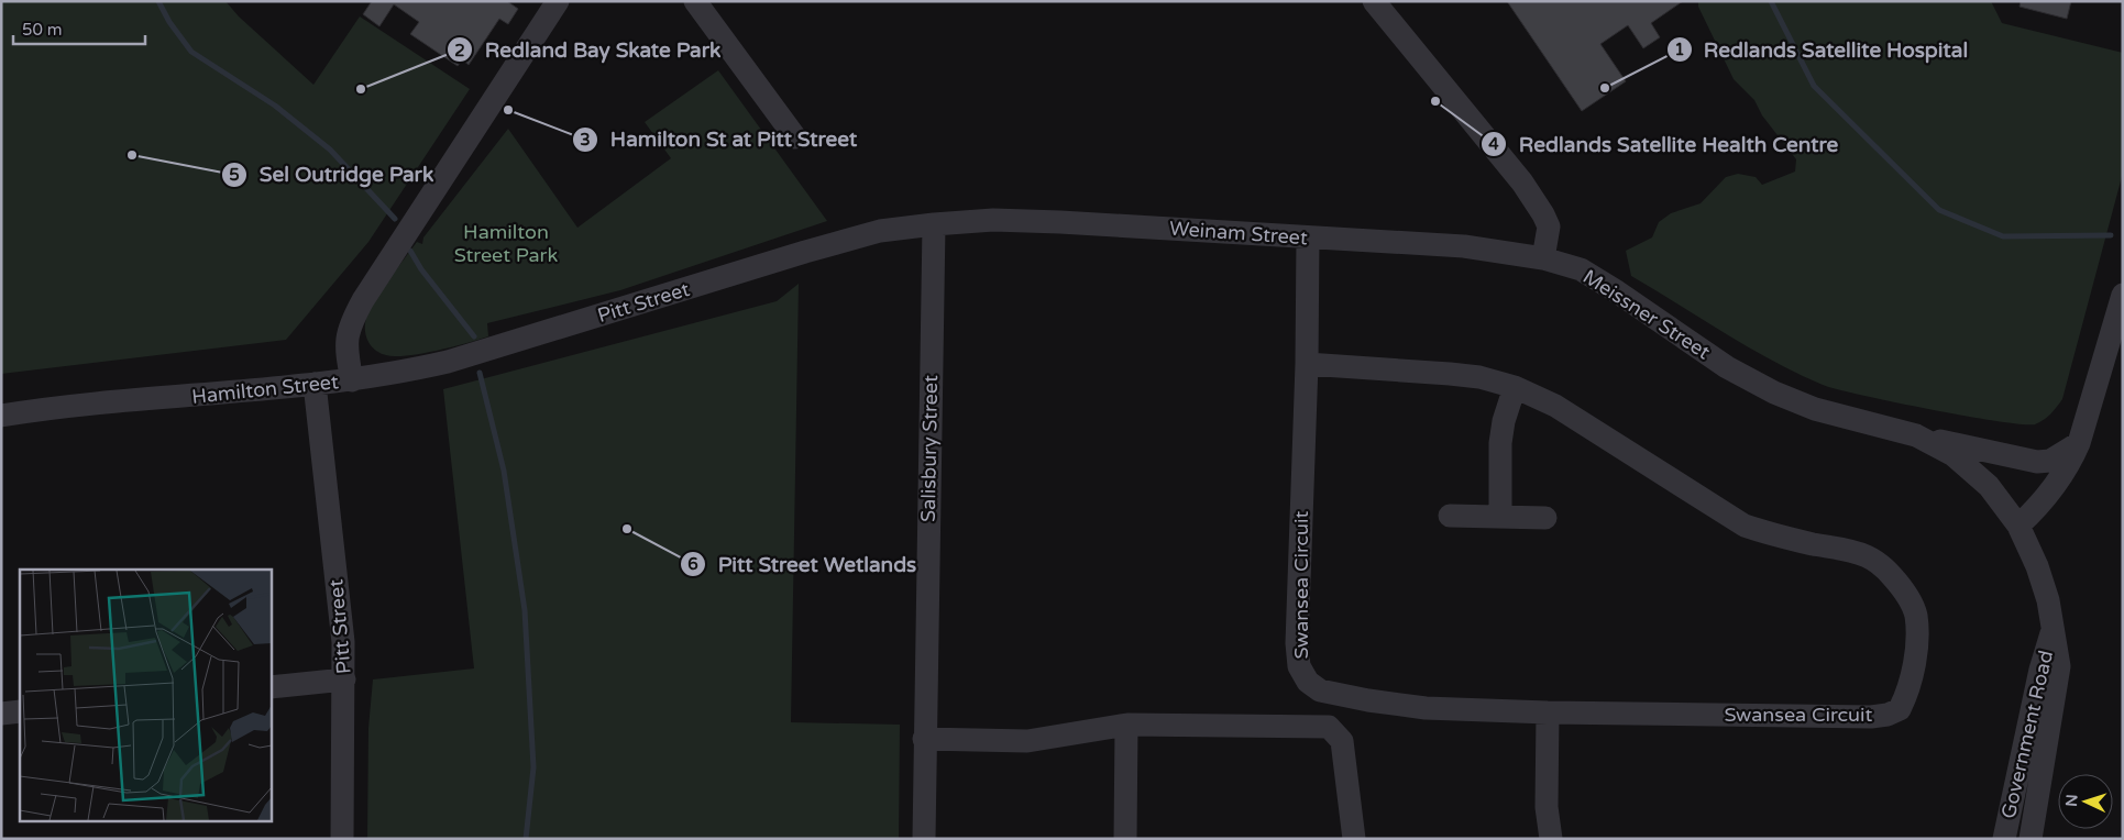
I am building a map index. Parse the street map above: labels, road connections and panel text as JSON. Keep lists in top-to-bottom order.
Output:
{
  "streets": {
    "street": [
      "Weinam Street",
      "Pitt Street",
      "Meissner Street",
      "Hamilton Street",
      "Salisbury Street",
      "Swansea Circuit",
      "Government Road"
    ]
  },
  "crossings": [
    ["Weinam Street", "Pitt Street"],
    ["Weinam Street", "Meissner Street"],
    ["Weinam Street", "Salisbury Street"],
    ["Weinam Street", "Swansea Circuit"],
    ["Pitt Street", "Hamilton Street"],
    ["Pitt Street", "Salisbury Street"],
    ["Meissner Street", "Government Road"]
  ],
  "parks": ["Hamilton Street Park"],
  "places": [
    "Redlands Satellite Hospital",
    "Redland Bay Skate Park",
    "Redlands Satellite Health Centre",
    "Hamilton St at Pitt Street",
    "Sel Outridge Park",
    "Pitt Street Wetlands"
  ],
  "scale_bar": "50 m",
  "north": "left"
}
